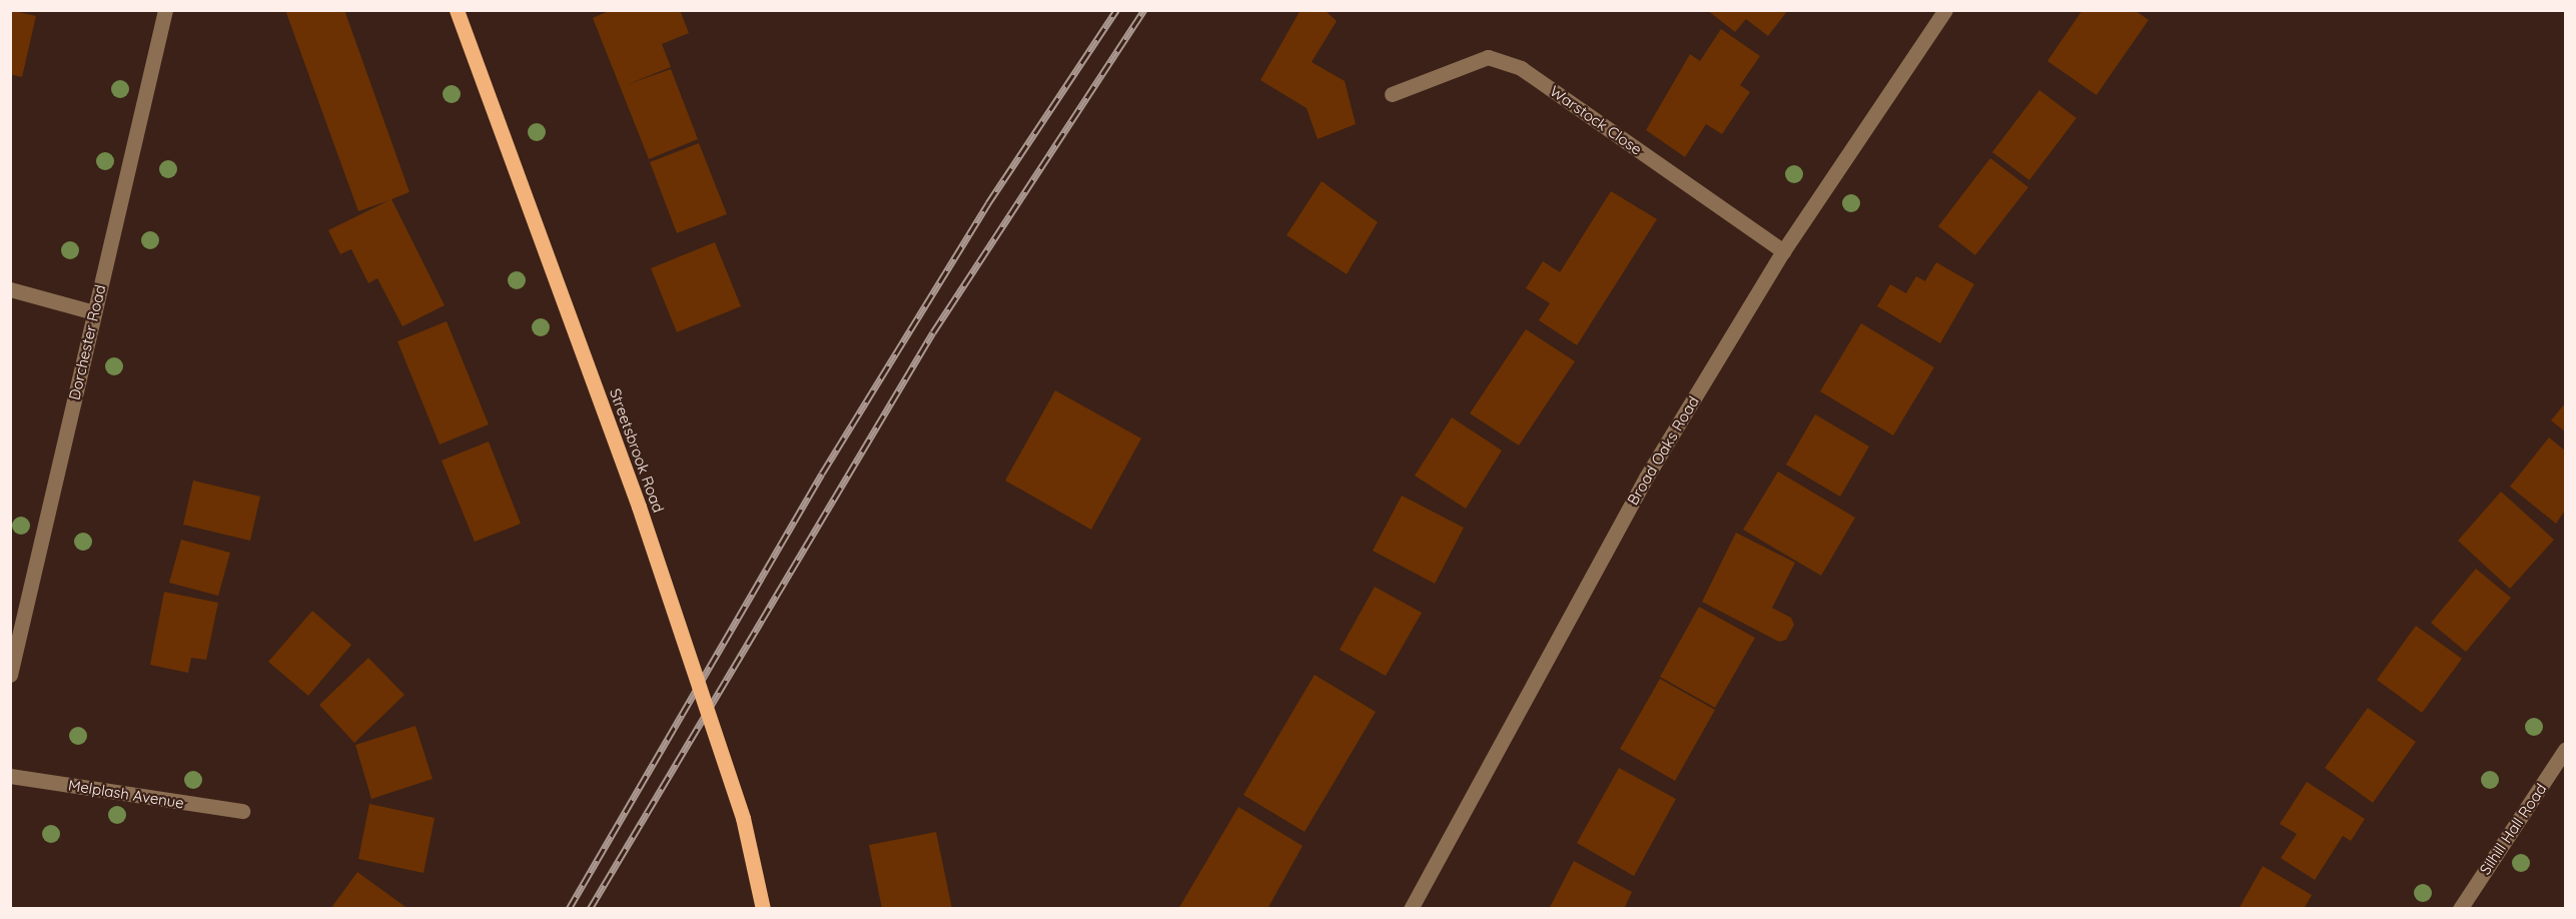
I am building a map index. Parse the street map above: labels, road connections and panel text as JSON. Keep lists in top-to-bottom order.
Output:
{
  "streets": {
    "main road": ["Streetsbrook Road"],
    "street": [
      "Warstock Close",
      "Dorchester Road",
      "Broad Oaks Road",
      "Melplash Avenue",
      "Silhill Hall Road"
    ]
  },
  "crossings": [
    ["Warstock Close", "Broad Oaks Road"]
  ]
}
